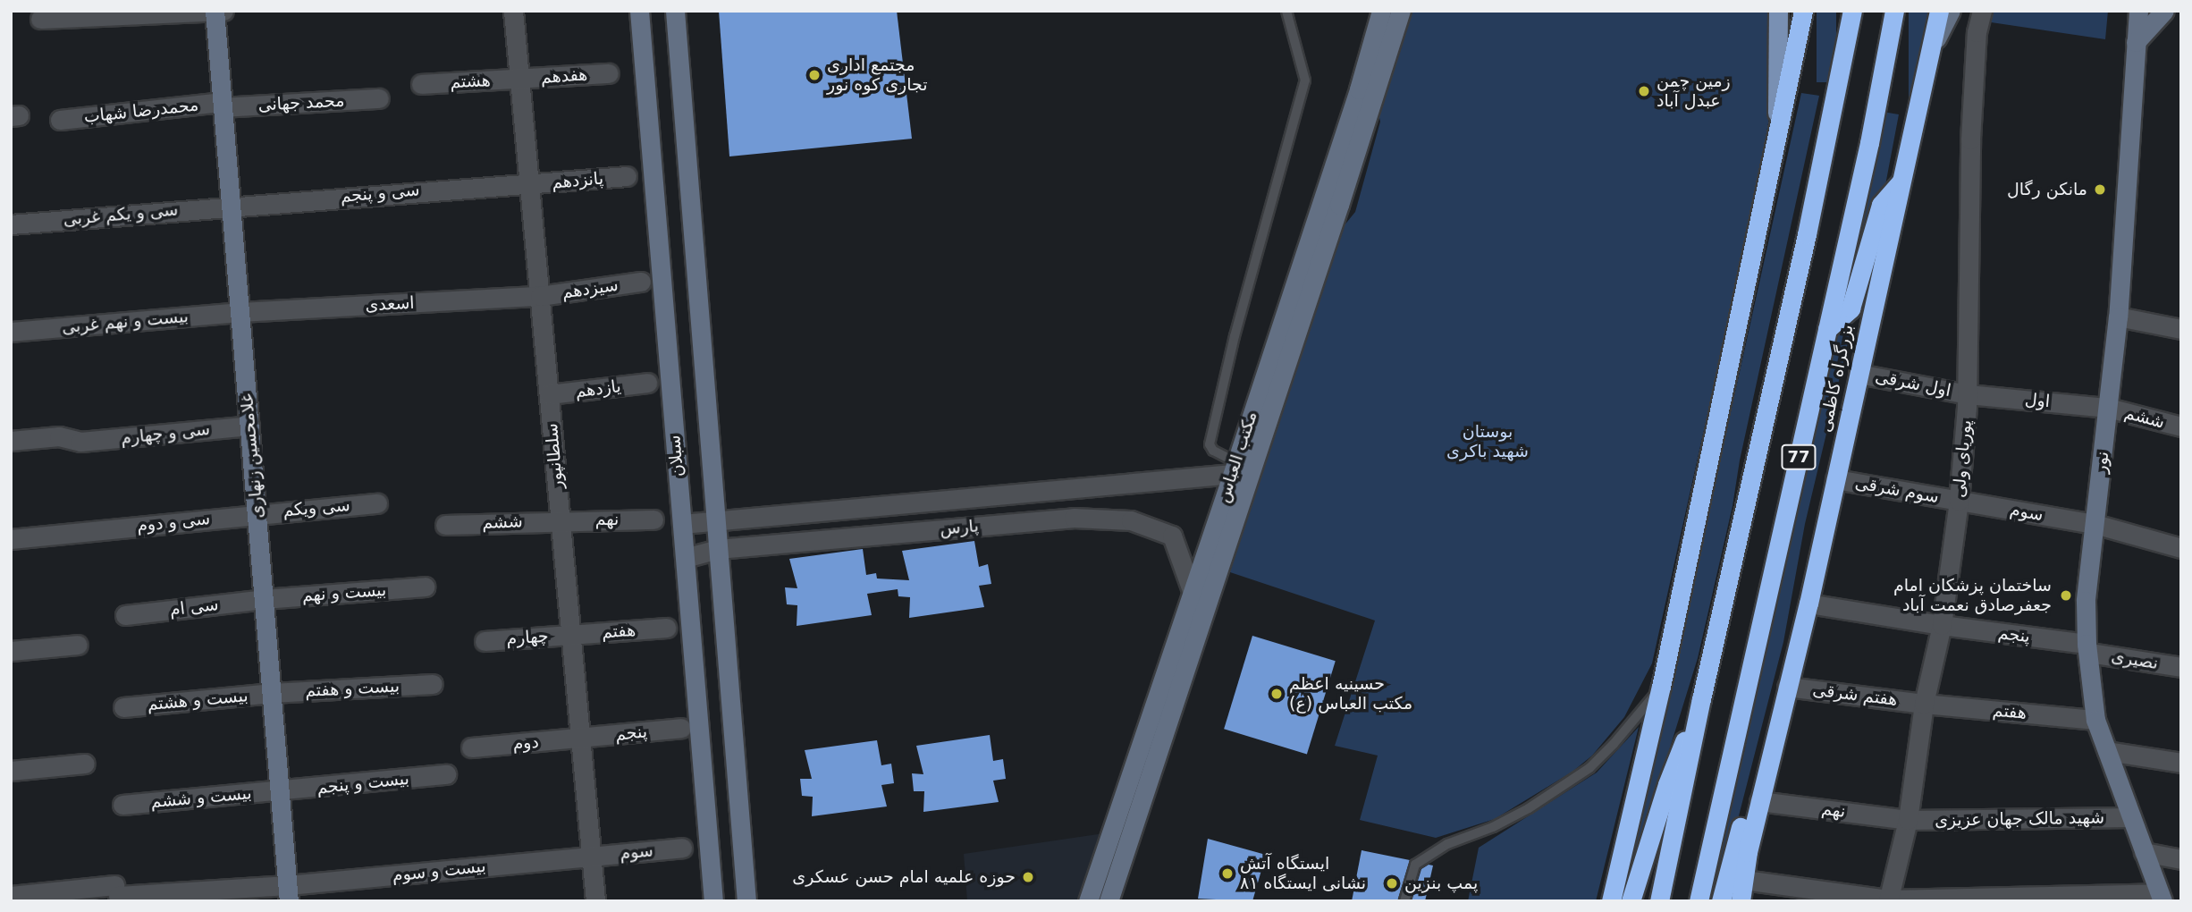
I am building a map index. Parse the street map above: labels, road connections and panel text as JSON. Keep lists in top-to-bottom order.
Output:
{
  "streets": {
    "highway": ["بزرگراه کاظمی", "77"],
    "street": [
      "هفدهم",
      "هشتم",
      "محمد جهانی",
      "محمدرضا شهاب",
      "پانزدهم",
      "سی و پنجم",
      "سی و یکم غربی",
      "سیزدهم",
      "اسعدی",
      "بیست و نهم غربی",
      "اول شرقی",
      "یازدهم",
      "اول",
      "ششم",
      "سی و چهارم",
      "غلامحسین زنهاری",
      "سلطانپور",
      "سبلان",
      "مکتب العباس",
      "پوریای ولی",
      "نور",
      "سوم شرقی",
      "سی ویکم",
      "سوم",
      "نهم",
      "سی و دوم",
      "پارس",
      "بیست و نهم",
      "سی ام",
      "هفتم",
      "پنجم",
      "چهارم",
      "نصیری",
      "بیست و هفتم",
      "هفتم شرقی",
      "بیست و هشتم",
      "دوم",
      "بیست و پنجم",
      "بیست و ششم",
      "شهید مالک جهان عزیزی",
      "بیست و سوم"
    ]
  },
  "crossings": [
    ["هفدهم", "هشتم"],
    ["هفدهم", "سلطانپور"],
    ["هشتم", "سلطانپور"],
    ["محمد جهانی", "محمدرضا شهاب"],
    ["محمد جهانی", "غلامحسین زنهاری"],
    ["محمدرضا شهاب", "غلامحسین زنهاری"],
    ["پانزدهم", "سی و پنجم"],
    ["پانزدهم", "سلطانپور"],
    ["سی و پنجم", "سی و یکم غربی"],
    ["سی و پنجم", "غلامحسین زنهاری"],
    ["سی و پنجم", "سلطانپور"],
    ["سی و یکم غربی", "غلامحسین زنهاری"],
    ["سیزدهم", "اسعدی"],
    ["سیزدهم", "سلطانپور"],
    ["اسعدی", "بیست و نهم غربی"],
    ["اسعدی", "غلامحسین زنهاری"],
    ["اسعدی", "سلطانپور"],
    ["بیست و نهم غربی", "غلامحسین زنهاری"],
    ["بزرگراه کاظمی", "اول شرقی"],
    ["بزرگراه کاظمی", "سوم شرقی"],
    ["بزرگراه کاظمی", "نهم"],
    ["بزرگراه کاظمی", "پنجم"],
    ["بزرگراه کاظمی", "هفتم شرقی"],
    ["اول شرقی", "اول"],
    ["اول شرقی", "پوریای ولی"],
    ["یازدهم", "سلطانپور"],
    ["اول", "ششم"],
    ["اول", "پوریای ولی"],
    ["اول", "نور"],
    ["ششم", "سلطانپور"],
    ["ششم", "نور"],
    ["ششم", "نهم"],
    ["سی و چهارم", "غلامحسین زنهاری"],
    ["غلامحسین زنهاری", "سی ویکم"],
    ["غلامحسین زنهاری", "سی و دوم"],
    ["غلامحسین زنهاری", "بیست و نهم"],
    ["غلامحسین زنهاری", "سی ام"],
    ["غلامحسین زنهاری", "بیست و هفتم"],
    ["غلامحسین زنهاری", "بیست و هشتم"],
    ["غلامحسین زنهاری", "بیست و پنجم"],
    ["غلامحسین زنهاری", "بیست و ششم"],
    ["غلامحسین زنهاری", "بیست و سوم"],
    ["سلطانپور", "سوم"],
    ["سلطانپور", "نهم"],
    ["سلطانپور", "هفتم"],
    ["سلطانپور", "پنجم"],
    ["سلطانپور", "چهارم"],
    ["سلطانپور", "دوم"],
    ["سلطانپور", "بیست و سوم"],
    ["سبلان", "پارس"],
    ["مکتب العباس", "پارس"],
    ["پوریای ولی", "سوم شرقی"],
    ["پوریای ولی", "سوم"],
    ["پوریای ولی", "نهم"],
    ["پوریای ولی", "هفتم"],
    ["پوریای ولی", "پنجم"],
    ["پوریای ولی", "هفتم شرقی"],
    ["پوریای ولی", "شهید مالک جهان عزیزی"],
    ["نور", "سوم"],
    ["نور", "هفتم"],
    ["نور", "پنجم"],
    ["نور", "نصیری"],
    ["نور", "شهید مالک جهان عزیزی"],
    ["سوم شرقی", "سوم"],
    ["سی ویکم", "سی و دوم"],
    ["سوم", "بیست و سوم"],
    ["نهم", "شهید مالک جهان عزیزی"],
    ["بیست و نهم", "سی ام"],
    ["هفتم", "چهارم"],
    ["هفتم", "هفتم شرقی"],
    ["پنجم", "نصیری"],
    ["پنجم", "دوم"],
    ["بیست و هفتم", "بیست و هشتم"],
    ["بیست و پنجم", "بیست و ششم"]
  ],
  "parks": ["بوستان شهید باکری"],
  "places": [
    "مجتمع اداری تجاری کوه نور",
    "زمین چمن عبدل آباد",
    "مانکن رگال",
    "ساختمان پزشکان امام جعفرصادق نعمت آباد",
    "حسینیه اعظم مکتب العباس (ع)",
    "ایستگاه آتش نشانی ایستگاه ۸۱",
    "حوزه علمیه امام حسن عسکری",
    "پمپ بنزین"
  ]
}
